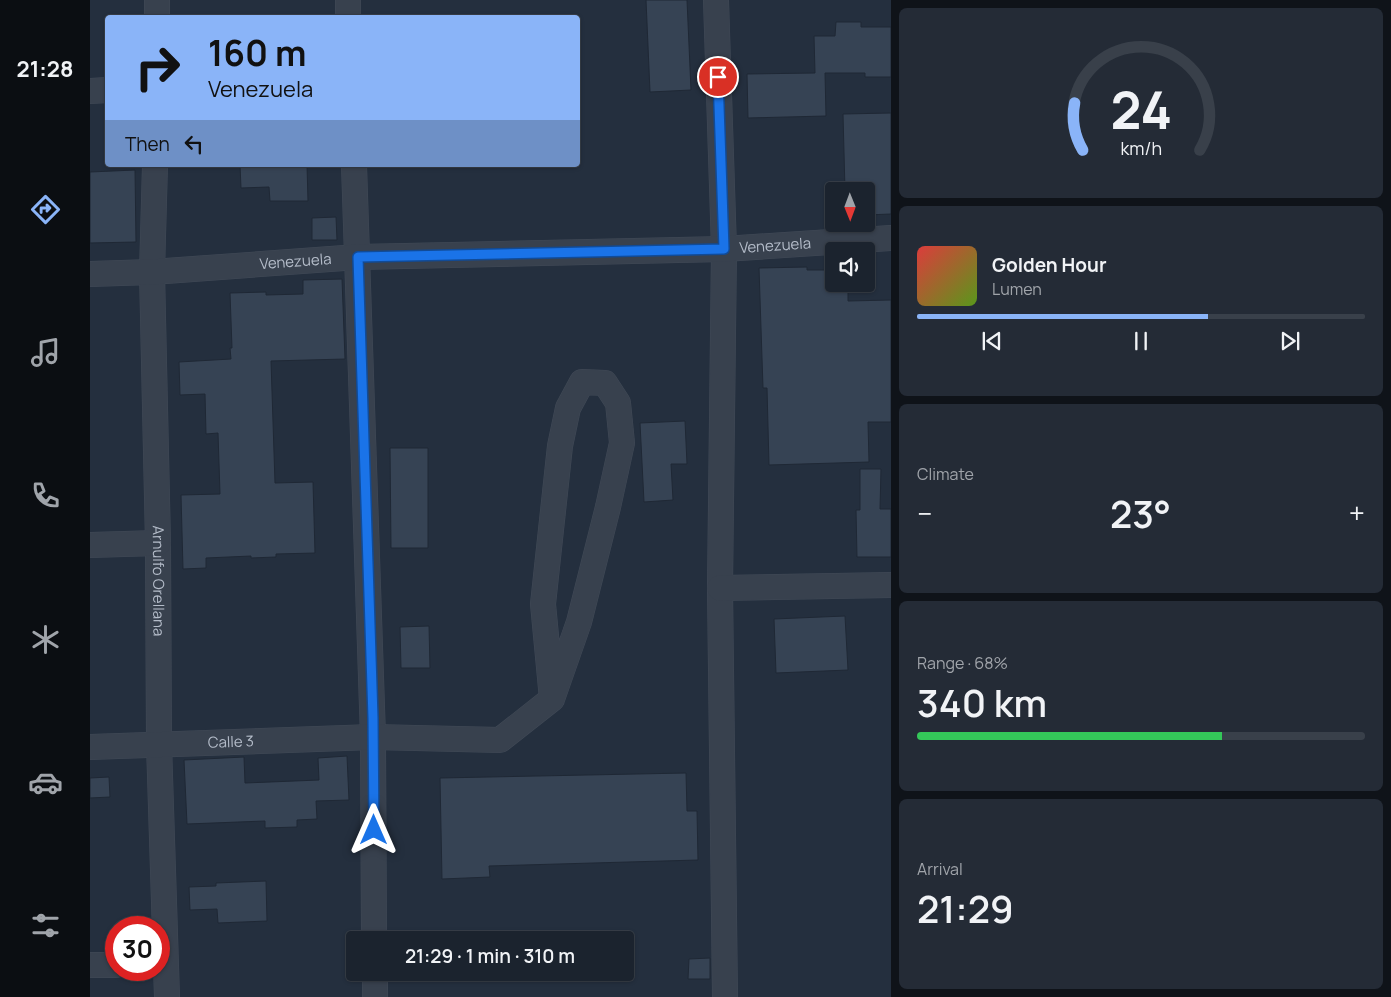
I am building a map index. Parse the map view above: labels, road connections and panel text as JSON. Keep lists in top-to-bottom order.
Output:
{
  "streets": {
    "street": ["Venezuela", "Arnulfo Orellana", "Calle 3"]
  },
  "crossings": [
    ["Venezuela", "Arnulfo Orellana"],
    ["Arnulfo Orellana", "Calle 3"]
  ],
  "north": "bottom",
  "page": {
    "tabs": "21:28",
    "turn": ["160 m", "Venezuela"],
    "then": "Then",
    "song": ["Golden Hour", "Lumen"],
    "tile": [
      "Climate",
      ["Range · 68%", "340 km"],
      ["Arrival", "21:29"]
    ],
    "heat": ["−", "23°", "+"],
    "limit": "30",
    "trip": "21:29 · 1 min · 310 m",
    "gauge": ["24", "km/h"]
  }
}
